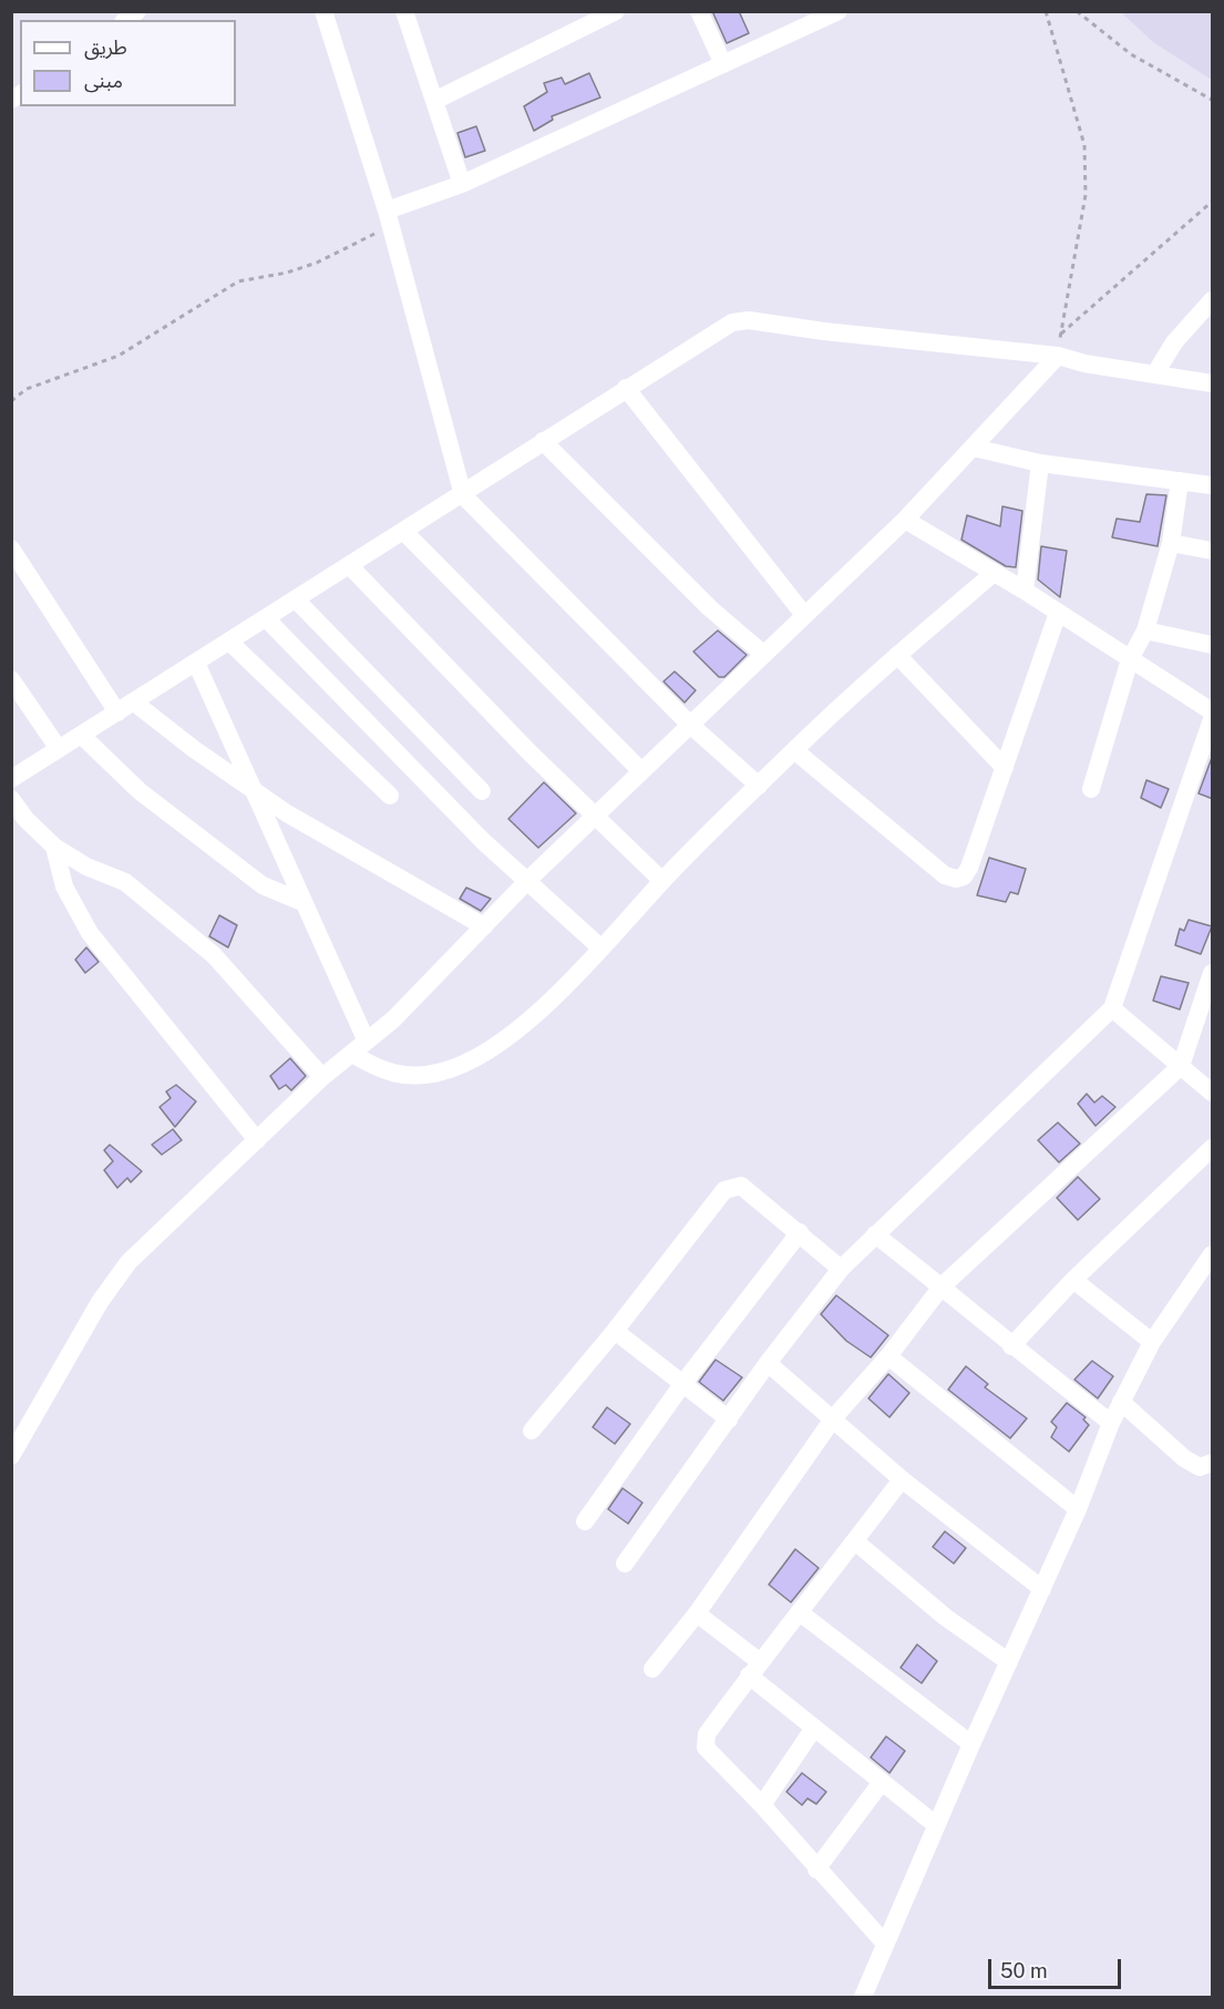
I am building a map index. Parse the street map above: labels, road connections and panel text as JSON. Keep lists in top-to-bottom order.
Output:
{
  "legend": ["طريق", "مبنى"],
  "scale_bar": "50 m"
}
